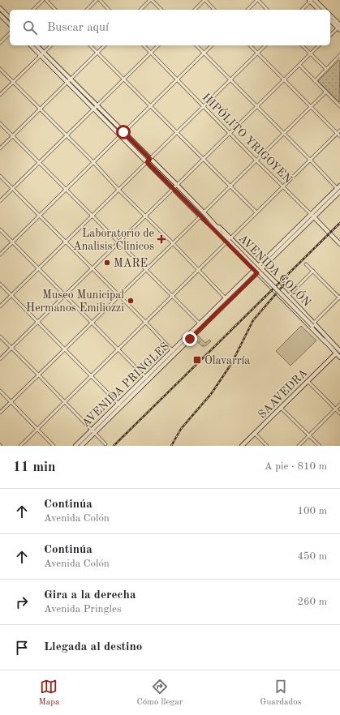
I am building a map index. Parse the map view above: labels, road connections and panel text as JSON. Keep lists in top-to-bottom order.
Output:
{
  "streets": {
    "main road": [
      "HIPÓLITO YRIGOYEN",
      "AVENIDA COLÓN",
      "AVENIDA PRINGLES",
      "SAAVEDRA"
    ]
  },
  "crossings": [
    ["HIPÓLITO YRIGOYEN", "AVENIDA PRINGLES"],
    ["AVENIDA COLÓN", "AVENIDA PRINGLES"],
    ["AVENIDA COLÓN", "SAAVEDRA"]
  ],
  "places": {
    "health": ["Laboratorio de Analisis Clinicos"],
    "other": ["MARE", "Museo Municipal Hermanos Emiliozzi"],
    "transit": ["Olavarría"]
  },
  "page": {
    "search": "Buscar aquí",
    "heading": ["11 min", "A pie · 810 m"],
    "list": [
      ["Continúa", "Avenida Colón", "100 m"],
      ["Continúa", "Avenida Colón", "450 m"],
      ["Gira a la derecha", "Avenida Pringles", "260 m"],
      "Llegada al destino"
    ],
    "nav": ["Mapa", "Cómo llegar", "Guardados"]
  }
}
